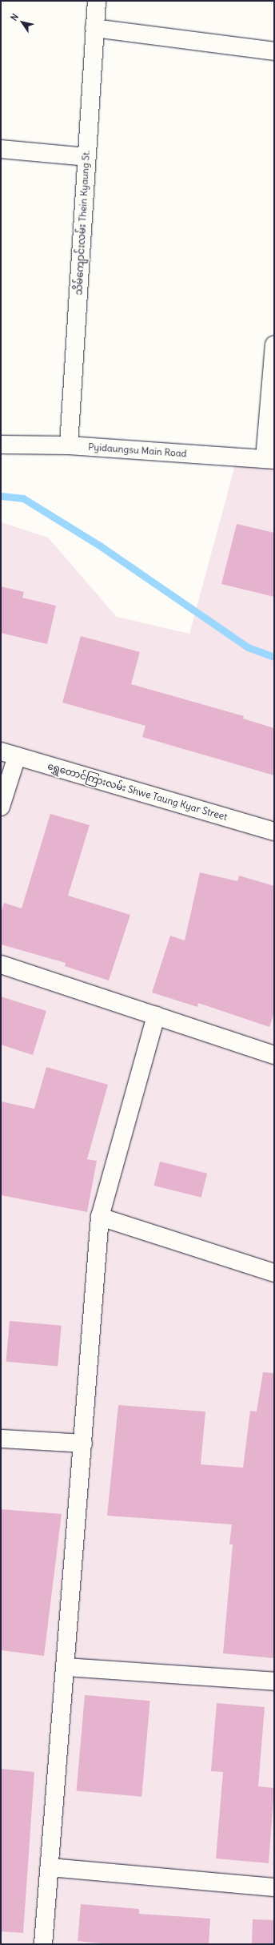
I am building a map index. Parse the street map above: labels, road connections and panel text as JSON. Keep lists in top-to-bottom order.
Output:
{
  "streets": {
    "street": ["သိမ်ကျောင်းလမ်း Thein Kyaung St.", "Pyidaungsu Main Road", "ရွှေတောင်ကြားလမ်း Shwe Taung Kyar Street"]
  },
  "crossings": [
    ["သိမ်ကျောင်းလမ်း Thein Kyaung St.", "Pyidaungsu Main Road"]
  ],
  "north": "top left"
}
